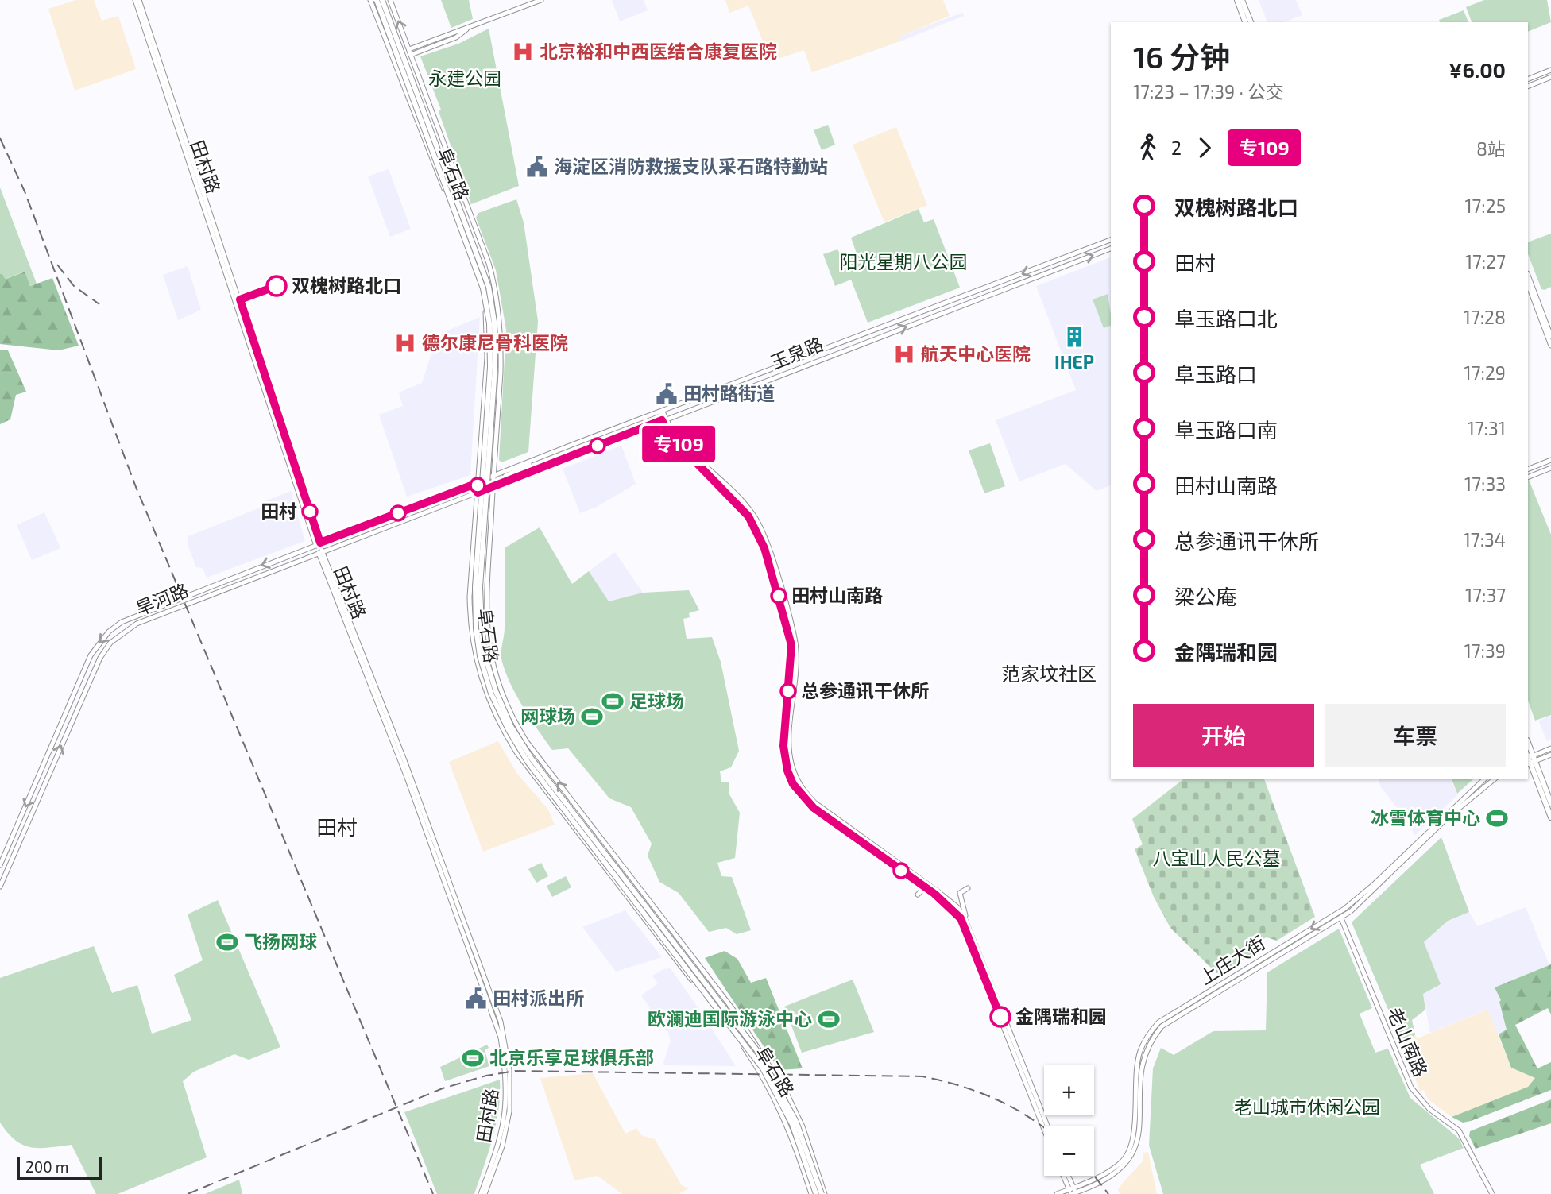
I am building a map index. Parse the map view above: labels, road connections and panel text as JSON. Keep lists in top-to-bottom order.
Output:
{
  "streets": {
    "highway": ["阜石路"],
    "main road": [
      "田村路",
      "玉泉路",
      "旱河路",
      "上庄大街",
      "老山南路"
    ]
  },
  "crossings": [
    ["田村路", "旱河路"],
    ["阜石路", "玉泉路"],
    ["阜石路", "旱河路"],
    ["玉泉路", "旱河路"],
    ["上庄大街", "老山南路"]
  ],
  "districts": ["范家坟社区", "田村"],
  "parks": [
    "永建公园",
    "阳光星期八公园",
    "八宝山人民公墓",
    "老山城市休闲公园"
  ],
  "places": {
    "hospital": ["北京裕和中西医结合康复医院", "德尔康尼骨科医院", "航天中心医院"],
    "public building": ["海淀区消防救援支队采石路特勤站", "田村路街道", "田村派出所"],
    "other": [
      "双槐树路北口",
      "田村",
      "田村山南路",
      "总参通讯干休所",
      "金隅瑞和园"
    ],
    "building": ["IHEP"],
    "sports": [
      "足球场",
      "网球场",
      "冰雪体育中心",
      "飞扬网球",
      "欧澜迪国际游泳中心",
      "北京乐享足球俱乐部"
    ]
  },
  "lines": ["bus line 专109"],
  "scale_bar": "200 m",
  "page": {
    "on_map": "专109",
    "heading": ["16 分钟", "17:23 – 17:39 · 公交", "¥6.00"],
    "legs": ["2", "专109", "8站"],
    "list": [
      {
        "name": "双槐树路北口",
        "value": "17:25"
      },
      {
        "name": "田村",
        "value": "17:27"
      },
      {
        "name": "阜玉路口北",
        "value": "17:28"
      },
      {
        "name": "阜玉路口",
        "value": "17:29"
      },
      {
        "name": "阜玉路口南",
        "value": "17:31"
      },
      {
        "name": "田村山南路",
        "value": "17:33"
      },
      {
        "name": "总参通讯干休所",
        "value": "17:34"
      },
      {
        "name": "梁公庵",
        "value": "17:37"
      },
      {
        "name": "金隅瑞和园",
        "value": "17:39"
      }
    ],
    "buttons": ["开始", "车票"],
    "map_buttons": ["+", "−"],
    "scale": "200 m"
  }
}
